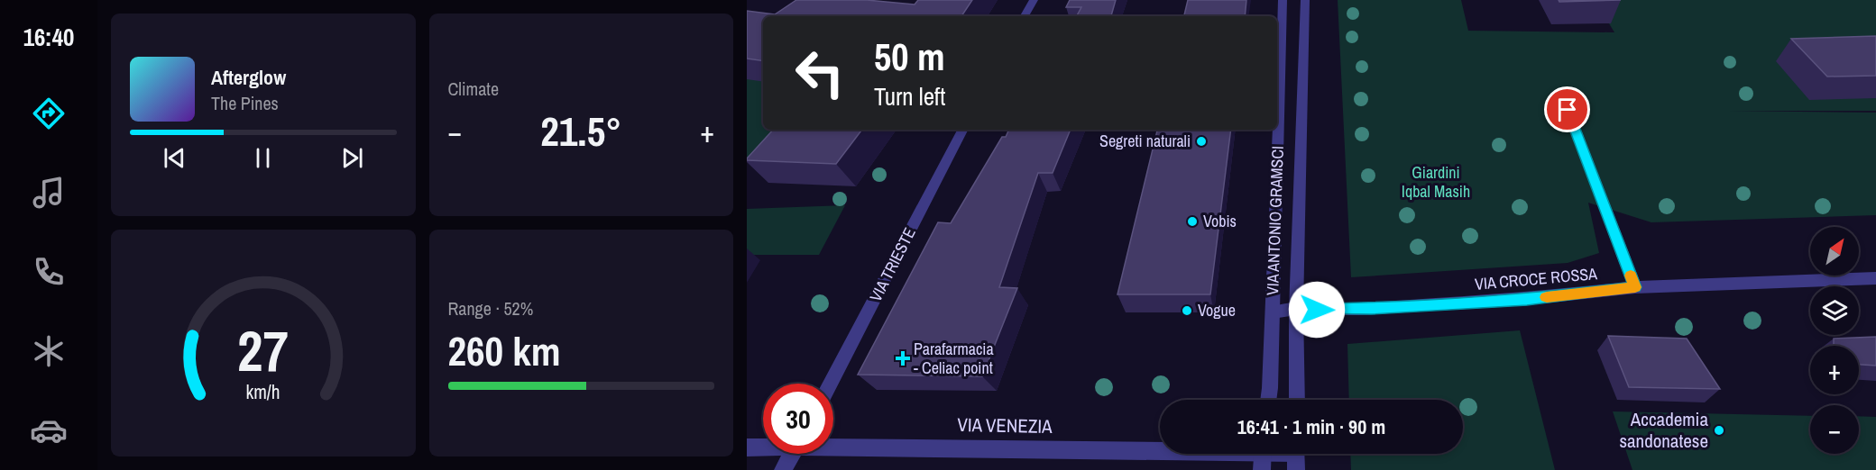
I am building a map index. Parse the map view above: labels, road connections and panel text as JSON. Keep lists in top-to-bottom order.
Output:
{
  "streets": {
    "street": [
      "VIA ANTONIO GRAMSCI",
      "VIA TRIESTE",
      "VIA CROCE ROSSA",
      "VIA VENEZIA"
    ]
  },
  "crossings": [
    ["VIA ANTONIO GRAMSCI", "VIA CROCE ROSSA"]
  ],
  "parks": ["Giardini Iqbal Masih"],
  "places": {
    "other": [
      "Segreti naturali",
      "Vobis",
      "Vogue",
      "Accademia sandonatese"
    ],
    "health": ["Parafarmacia - Celiac point"]
  },
  "north": "top right",
  "page": {
    "tabs": "16:40",
    "tile": [
      "Climate",
      ["Range · 52%", "260 km"]
    ],
    "turn": ["50 m", "Turn left"],
    "song": ["Afterglow", "The Pines"],
    "heat": ["−", "21.5°", "+"],
    "map_buttons": ["+", "−"],
    "limit": "30",
    "trip": "16:41 · 1 min · 90 m",
    "gauge": ["27", "km/h"]
  }
}
